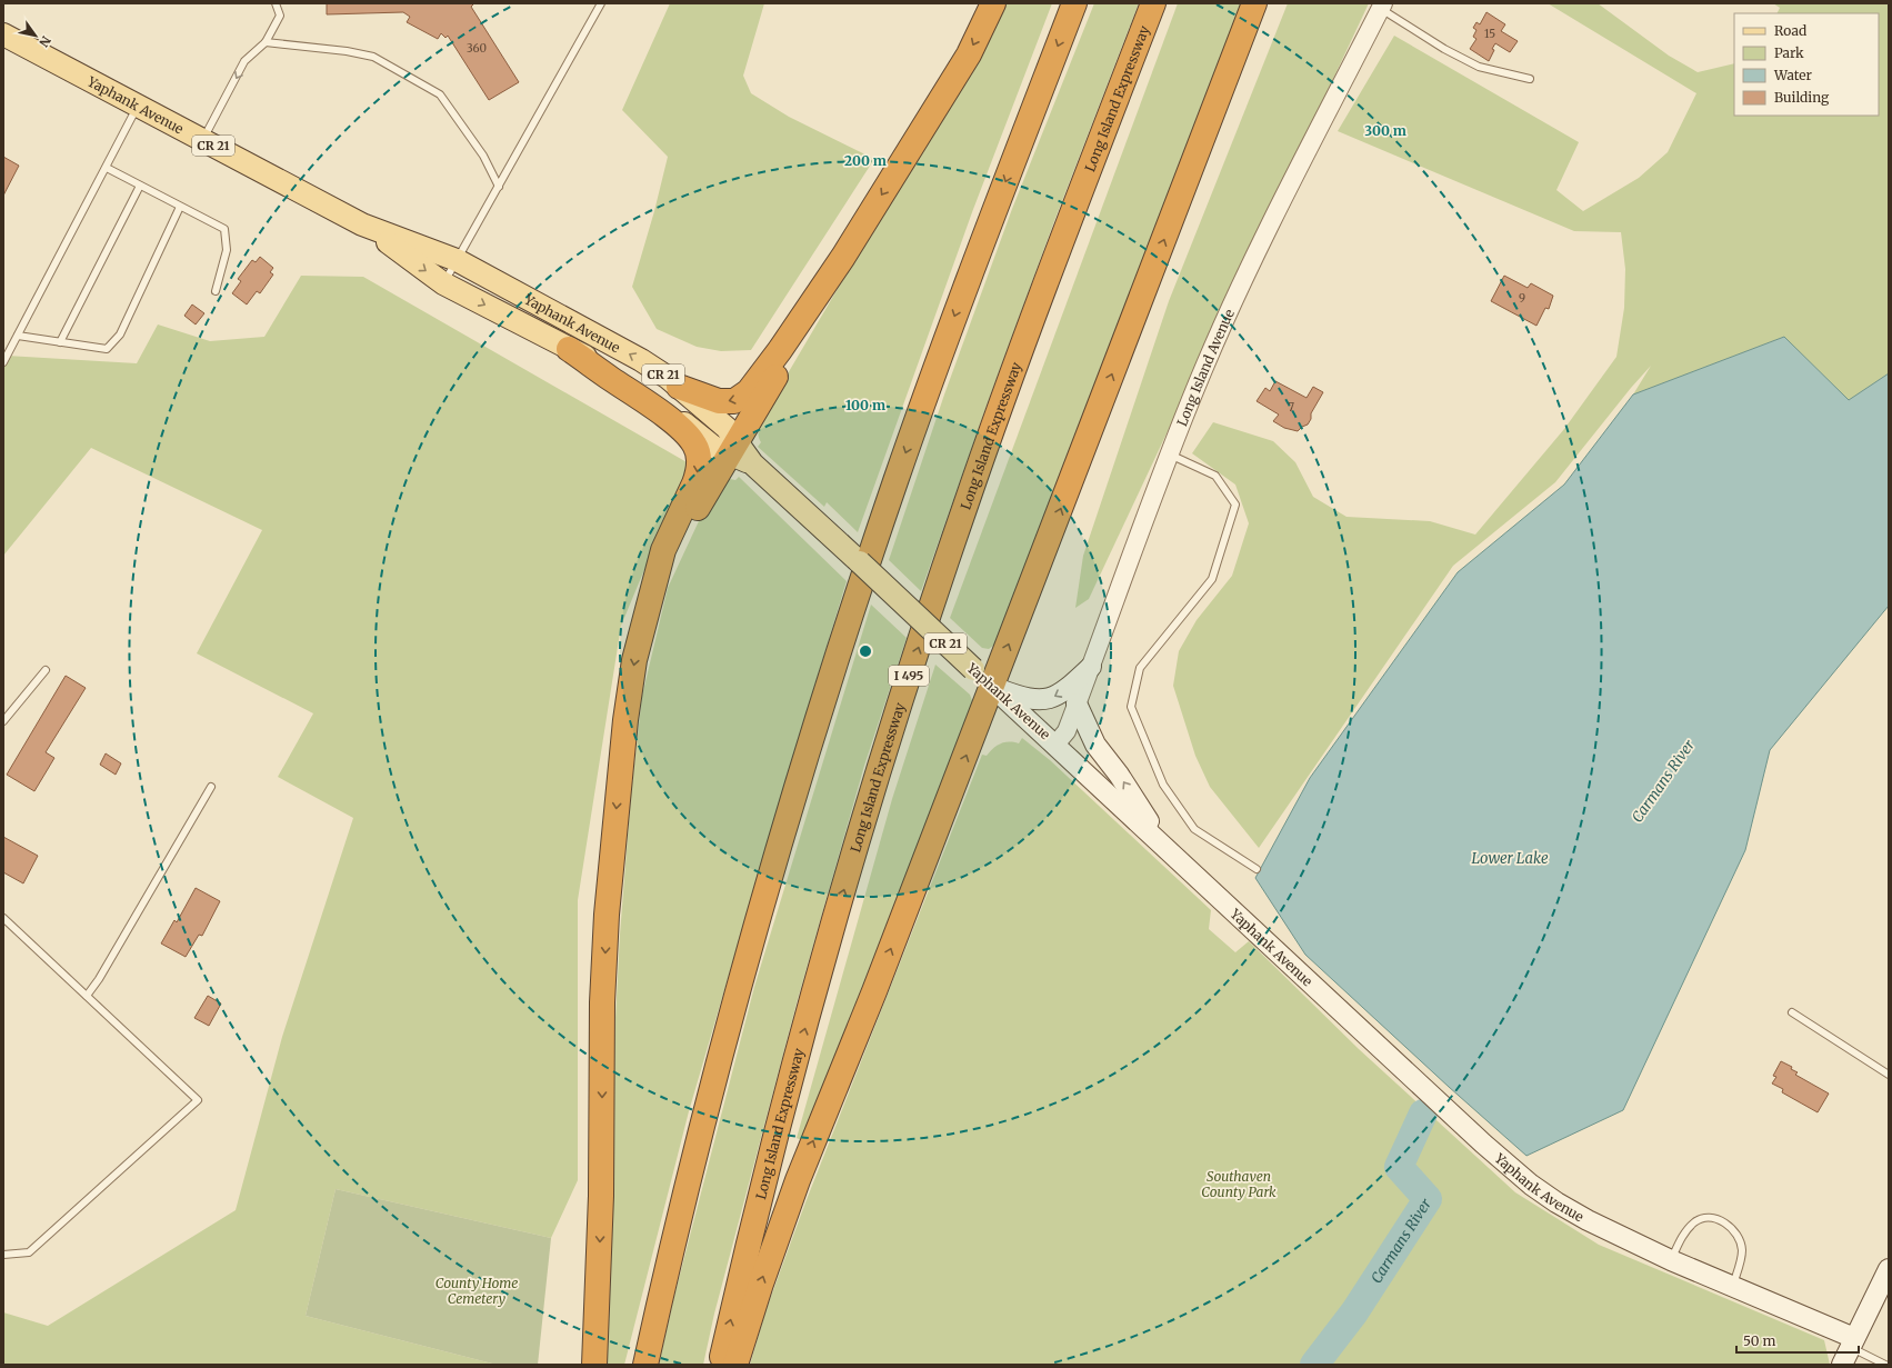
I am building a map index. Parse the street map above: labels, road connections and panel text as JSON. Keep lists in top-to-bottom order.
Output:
{
  "streets": {
    "highway": ["Long Island Expressway", "I 495"],
    "main road": ["Yaphank Avenue", "CR 21"],
    "street": ["Long Island Avenue"]
  },
  "crossings": [
    ["Yaphank Avenue", "Long Island Avenue"]
  ],
  "water": ["Carmans River", "Lower Lake"],
  "parks": ["Southaven County Park", "County Home Cemetery"],
  "house_numbers": [
    "15",
    "360",
    "9",
    "7"
  ],
  "legend": [
    "Road",
    "Park",
    "Water",
    "Building"
  ],
  "scale_bar": "50 m",
  "north": "bottom right",
  "rings": ["300 m", "200 m", "100 m"]
}
